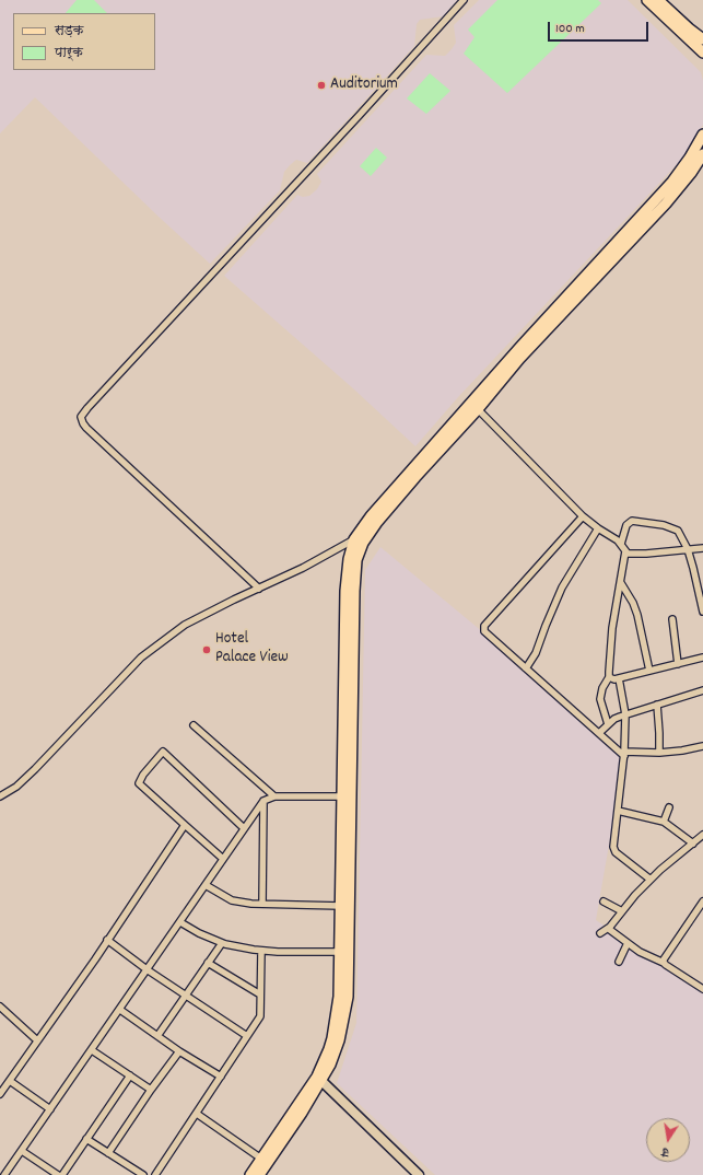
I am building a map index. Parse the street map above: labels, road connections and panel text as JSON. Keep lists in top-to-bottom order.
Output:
{
  "places": ["Auditorium", "Hotel Palace View"],
  "legend": ["सड़क", "पार्क"],
  "scale_bar": "100 m",
  "north": "bottom"
}
